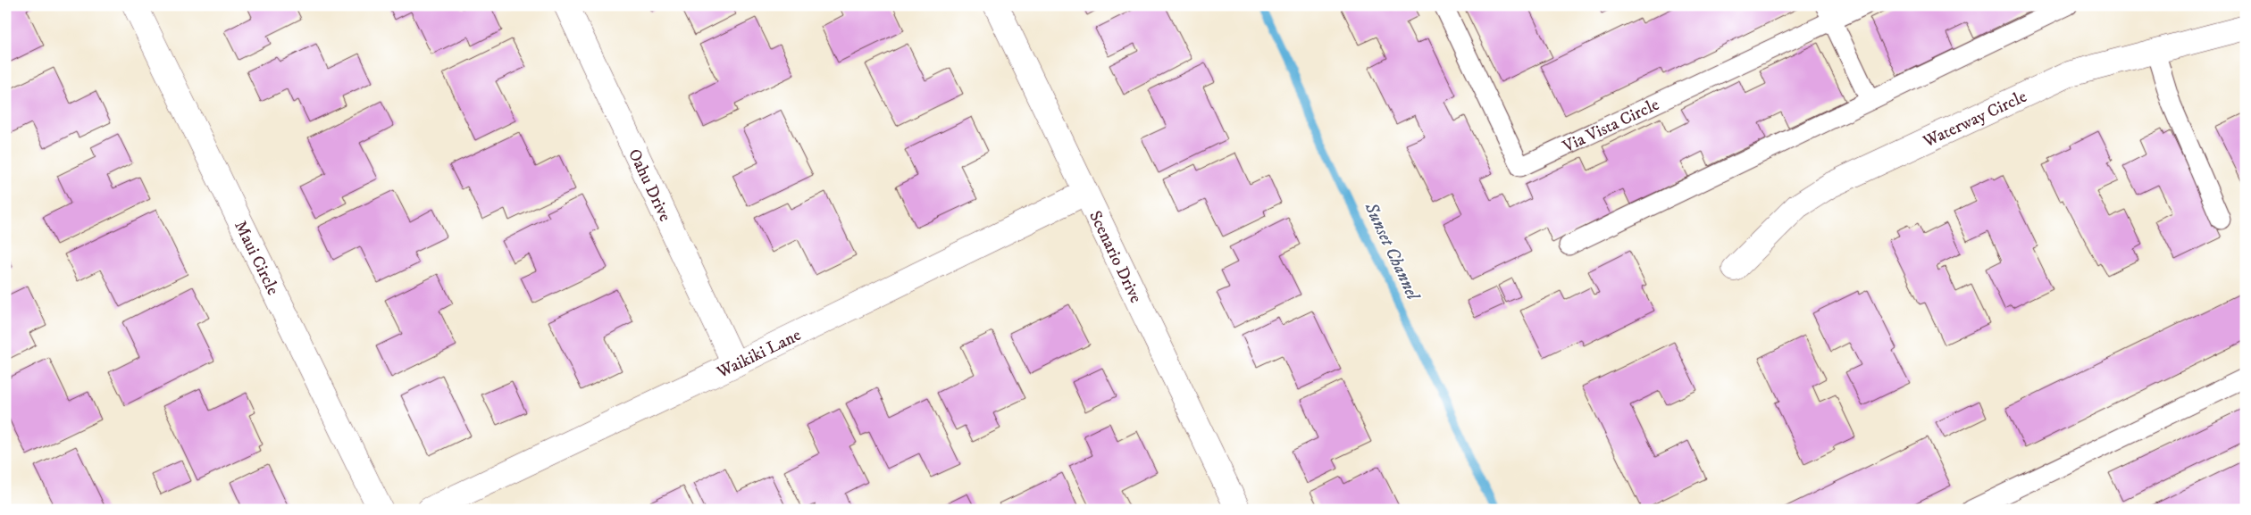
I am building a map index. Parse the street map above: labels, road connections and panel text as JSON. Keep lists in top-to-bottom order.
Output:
{
  "streets": {
    "street": [
      "Waterway Circle",
      "Oahu Drive",
      "Scenario Drive",
      "Maui Circle",
      "Waikiki Lane"
    ],
    "lane": ["Via Vista Circle"]
  },
  "crossings": [
    ["Oahu Drive", "Waikiki Lane"],
    ["Scenario Drive", "Waikiki Lane"]
  ],
  "water": ["Sunset Channel"]
}
